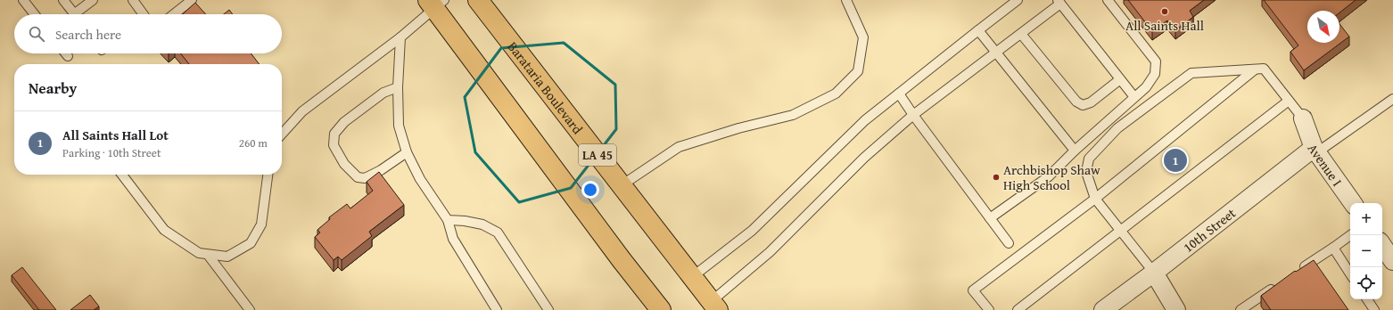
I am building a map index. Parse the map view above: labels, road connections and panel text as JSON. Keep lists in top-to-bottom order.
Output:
{
  "streets": {
    "main road": ["Barataria Boulevard", "LA 45"],
    "street": ["Avenue I", "10th Street"]
  },
  "crossings": [
    ["Avenue I", "10th Street"]
  ],
  "places": ["All Saints Hall", "Archbishop Shaw High School"],
  "north": "bottom right",
  "page": {
    "search": "Search here",
    "heading": "Nearby",
    "list": [
      {
        "mark": "1",
        "name": "All Saints Hall Lot",
        "note": "Parking · 10th Street",
        "value": "260 m"
      }
    ],
    "pins": "1",
    "map_buttons": ["+", "−"]
  }
}
